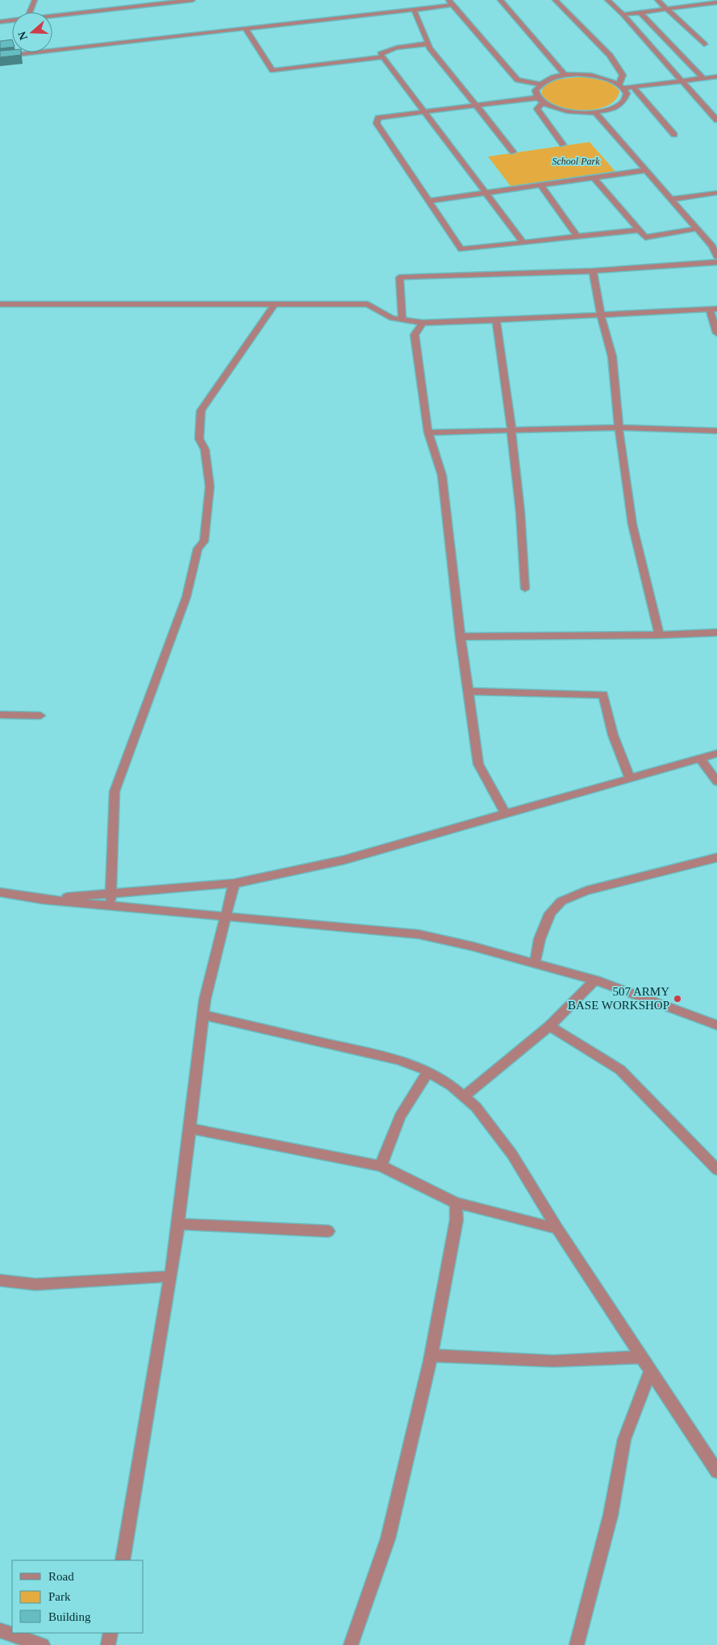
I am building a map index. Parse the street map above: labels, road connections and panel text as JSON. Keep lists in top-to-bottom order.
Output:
{
  "parks": ["School Park"],
  "places": ["507 ARMY BASE WORKSHOP"],
  "legend": ["Road", "Park", "Building"],
  "north": "left"
}
